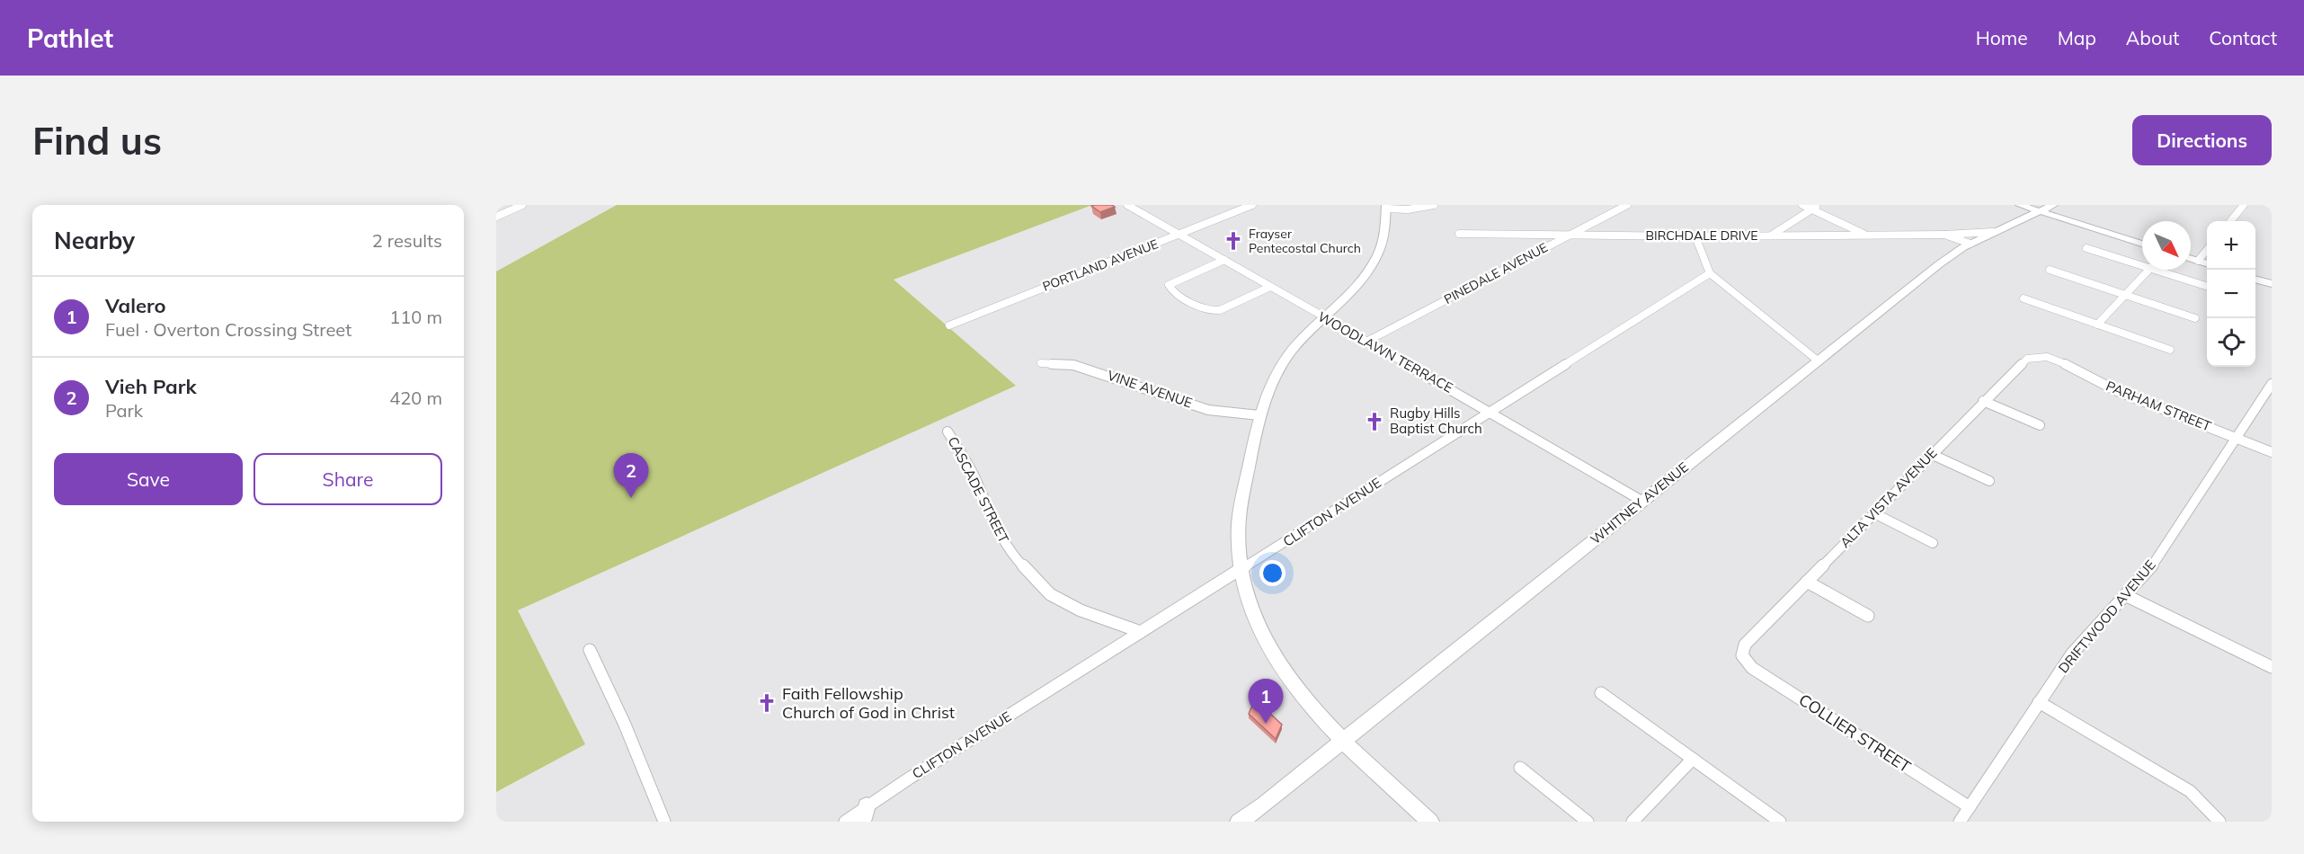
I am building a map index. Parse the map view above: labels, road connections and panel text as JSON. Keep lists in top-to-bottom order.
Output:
{
  "streets": {
    "main road": ["WHITNEY AVENUE"],
    "street": [
      "BIRCHDALE DRIVE",
      "PORTLAND AVENUE",
      "PINEDALE AVENUE",
      "WOODLAWN TERRACE",
      "VINE AVENUE",
      "PARHAM STREET",
      "CASCADE STREET",
      "ALTA VISTA AVENUE",
      "CLIFTON AVENUE",
      "DRIFTWOOD AVENUE",
      "COLLIER STREET"
    ]
  },
  "crossings": [
    ["BIRCHDALE DRIVE", "PINEDALE AVENUE"],
    ["BIRCHDALE DRIVE", "WHITNEY AVENUE"],
    ["PORTLAND AVENUE", "WOODLAWN TERRACE"],
    ["PINEDALE AVENUE", "WOODLAWN TERRACE"],
    ["WOODLAWN TERRACE", "WHITNEY AVENUE"],
    ["WOODLAWN TERRACE", "CLIFTON AVENUE"],
    ["PARHAM STREET", "ALTA VISTA AVENUE"],
    ["PARHAM STREET", "DRIFTWOOD AVENUE"],
    ["CASCADE STREET", "CLIFTON AVENUE"],
    ["ALTA VISTA AVENUE", "COLLIER STREET"],
    ["DRIFTWOOD AVENUE", "COLLIER STREET"]
  ],
  "places": {
    "church": ["Frayser Pentecostal Church", "Rugby Hills Baptist Church", "Faith Fellowship Church of God in Christ"]
  },
  "north": "bottom right",
  "page": {
    "header": "Pathlet",
    "nav": [
      "Home",
      "Map",
      "About",
      "Contact"
    ],
    "buttons": [
      "Directions",
      ["Save", "Share"]
    ],
    "title": "Find us",
    "heading": ["Nearby", "2 results"],
    "map_buttons": ["+", "−"],
    "list": [
      {
        "mark": "1",
        "name": "Valero",
        "note": "Fuel · Overton Crossing Street",
        "value": "110 m"
      },
      {
        "mark": "2",
        "name": "Vieh Park",
        "note": "Park",
        "value": "420 m"
      }
    ],
    "pins": ["2", "1"]
  }
}
